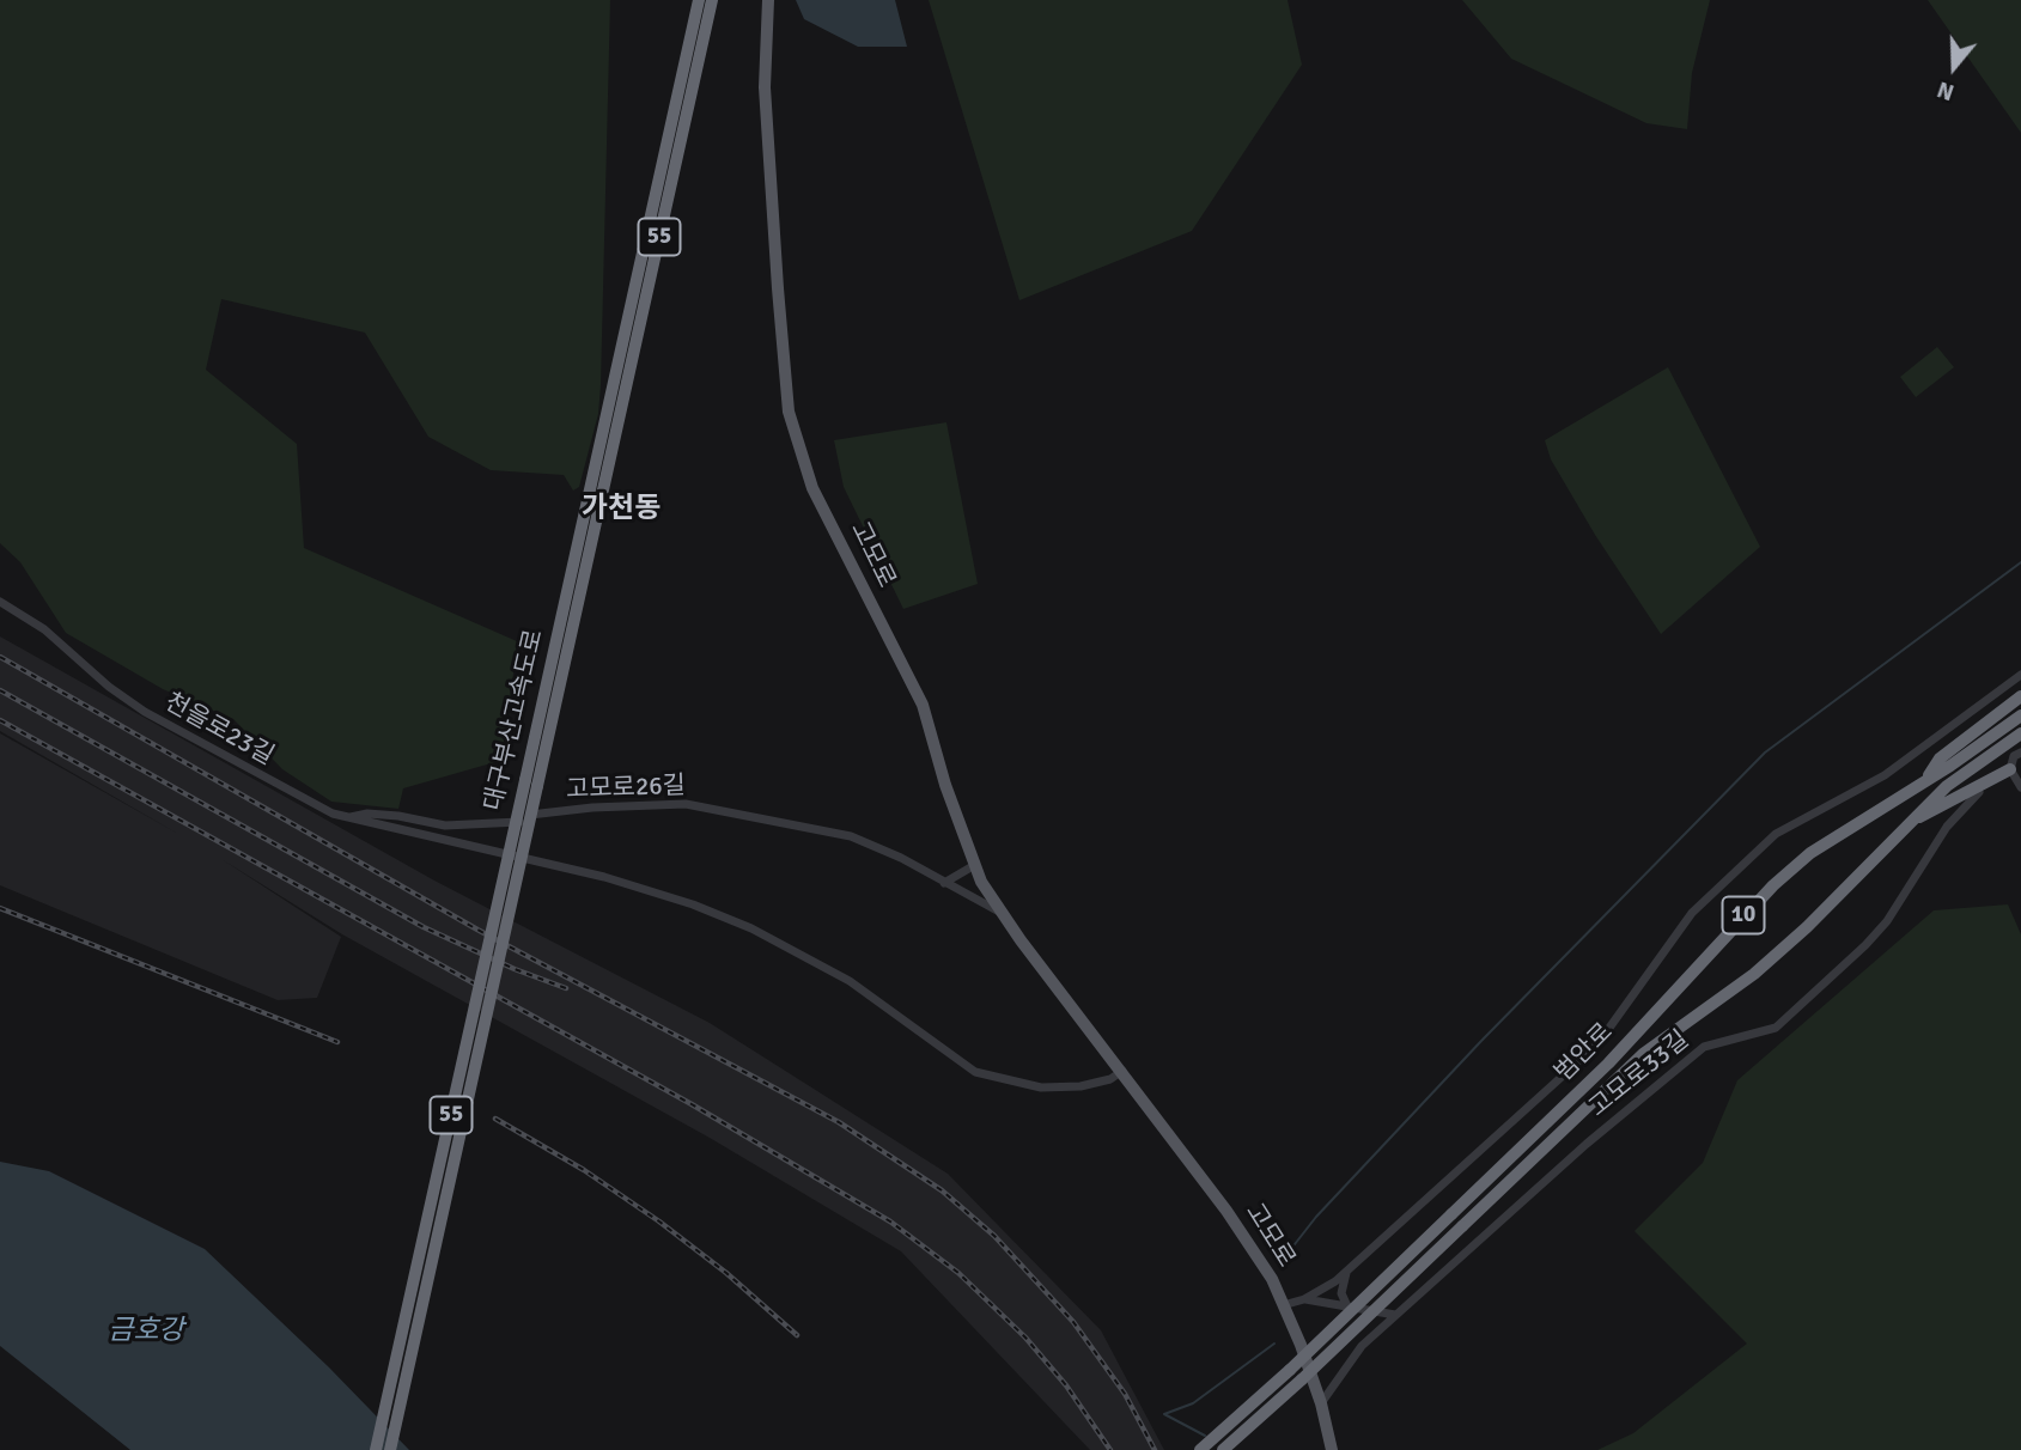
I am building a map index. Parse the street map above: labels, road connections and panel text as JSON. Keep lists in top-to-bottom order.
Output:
{
  "streets": {
    "highway": [
      "55",
      "대구부산고속도로",
      "10",
      "범안로"
    ],
    "main road": ["고모로"],
    "street": ["천을로23길", "고모로26길", "고모로33길"]
  },
  "crossings": [
    ["고모로", "천을로23길"],
    ["고모로", "고모로26길"],
    ["고모로", "고모로33길"],
    ["천을로23길", "고모로26길"]
  ],
  "districts": ["가천동"],
  "water": ["금호강"],
  "north": "bottom"
}
